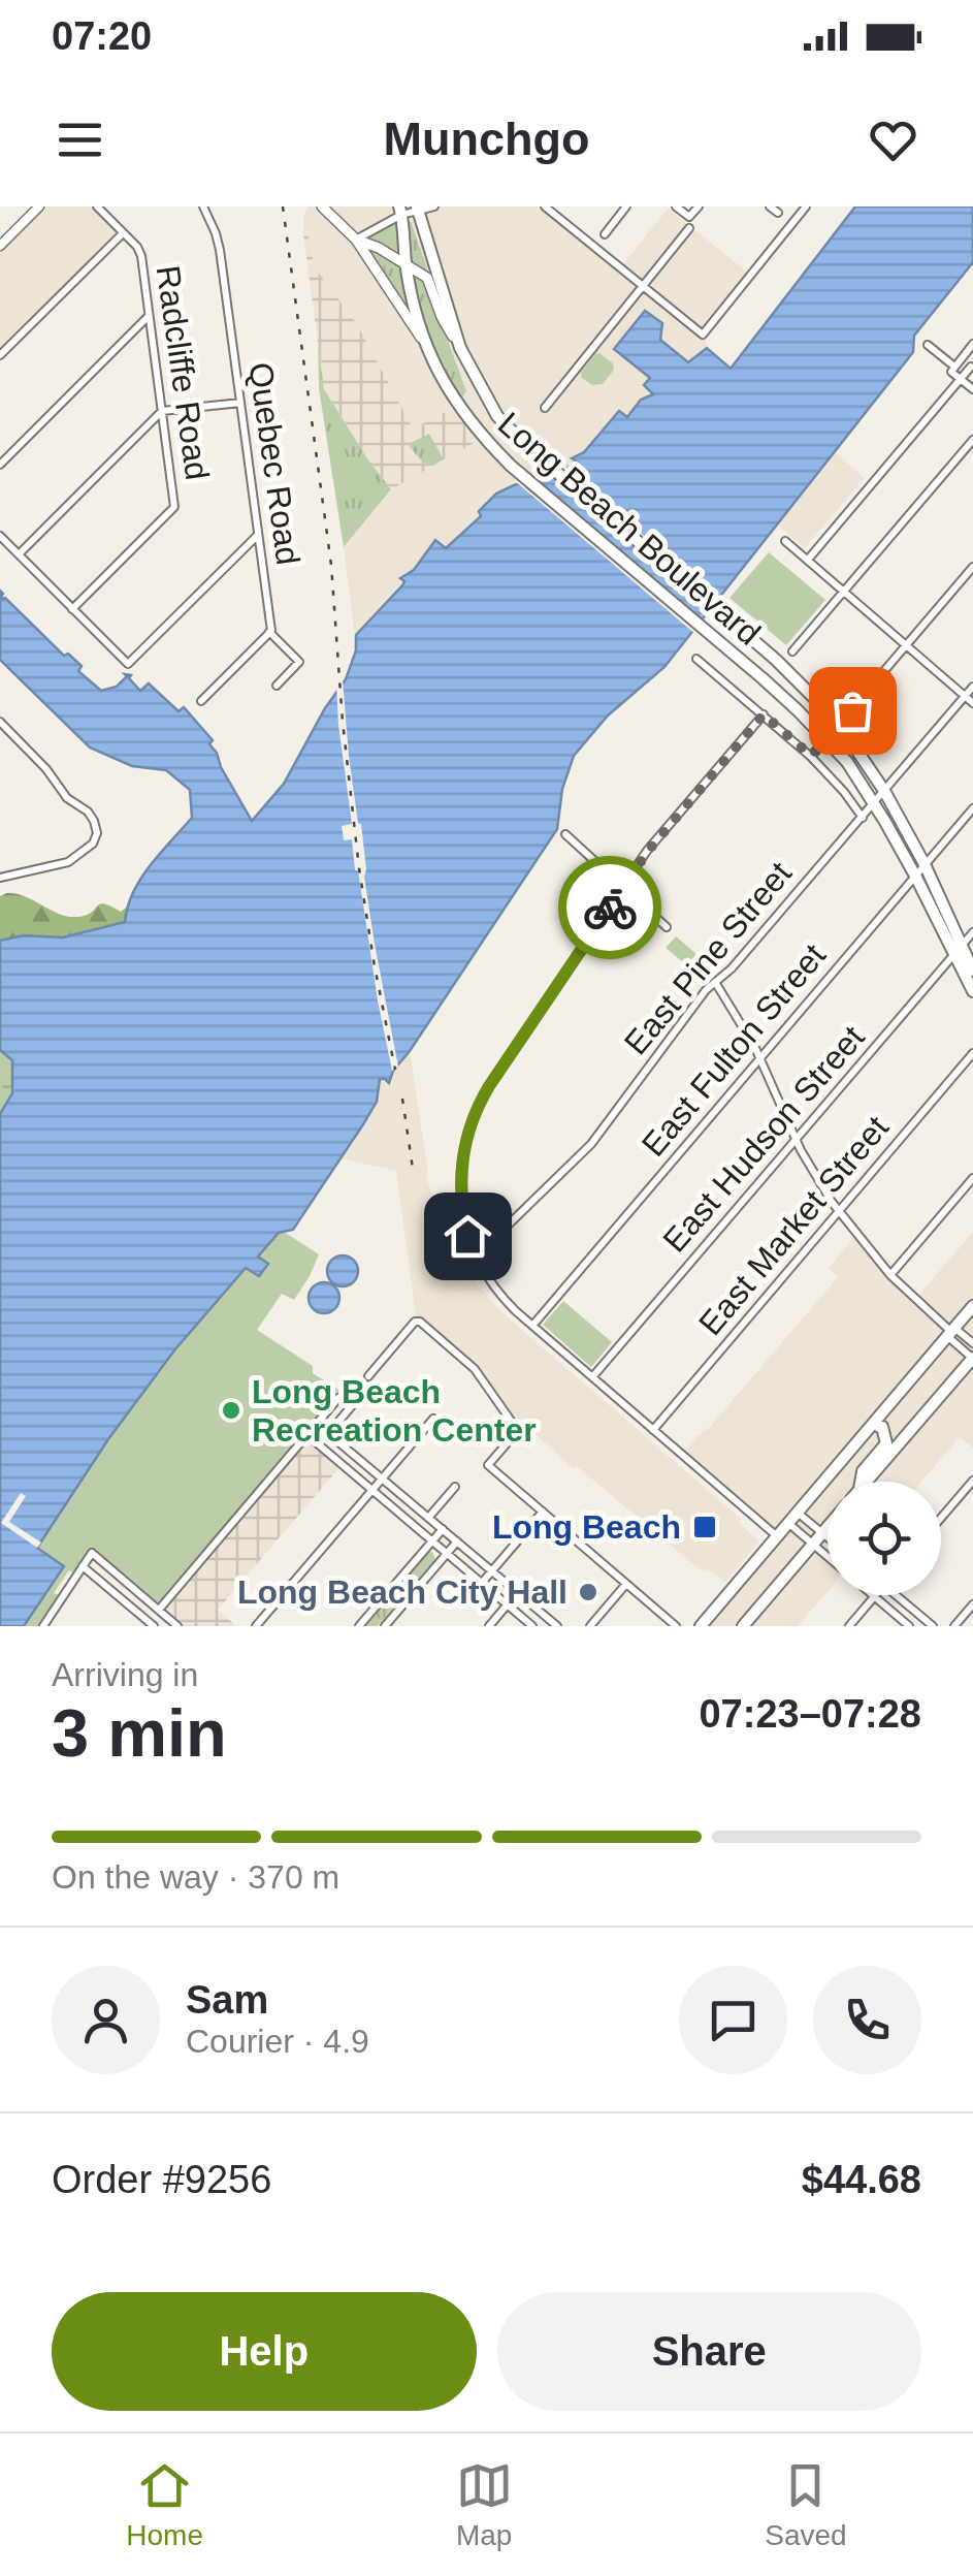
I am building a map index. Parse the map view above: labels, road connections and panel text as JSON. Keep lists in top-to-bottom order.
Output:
{
  "streets": {
    "main road": ["Long Beach Boulevard"],
    "street": [
      "Radcliffe Road",
      "Quebec Road",
      "East Pine Street",
      "East Fulton Street",
      "East Hudson Street",
      "East Market Street"
    ]
  },
  "crossings": [
    ["Long Beach Boulevard", "East Pine Street"],
    ["Long Beach Boulevard", "East Fulton Street"],
    ["Long Beach Boulevard", "East Hudson Street"]
  ],
  "places": {
    "other": ["Long Beach Recreation Center", "Long Beach City Hall"],
    "transit": ["Long Beach"]
  },
  "page": {
    "status": "07:20",
    "header": "Munchgo",
    "heading": ["3 min", "Arriving in", "07:23–07:28"],
    "panel": [
      "Sam",
      "Courier · 4.9",
      "Order #9256",
      "$44.68"
    ],
    "bar": "On the way · 370 m",
    "buttons": ["Help", "Share"],
    "tabs": ["Home", "Map", "Saved"]
  }
}
